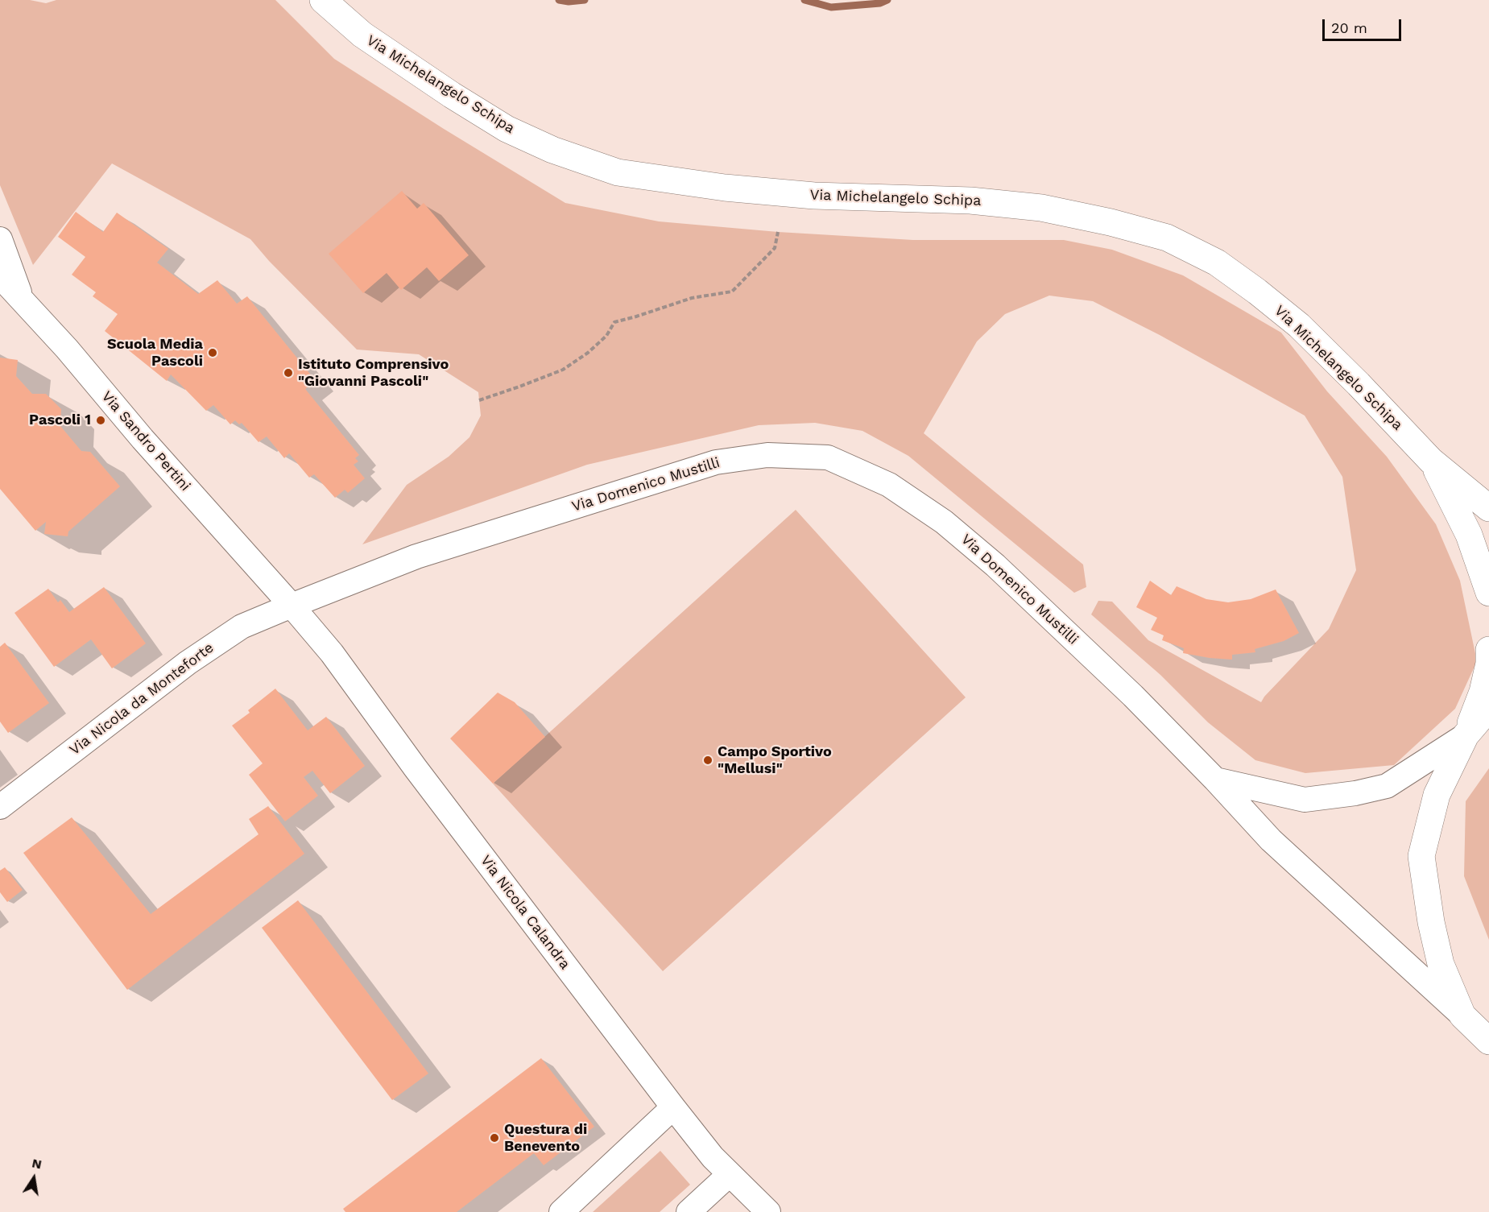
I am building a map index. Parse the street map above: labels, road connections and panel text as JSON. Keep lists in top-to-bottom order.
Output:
{
  "streets": {
    "main road": ["Via Michelangelo Schipa"],
    "street": [
      "Via Sandro Pertini",
      "Via Domenico Mustilli",
      "Via Nicola da Monteforte",
      "Via Nicola Calandra"
    ]
  },
  "crossings": [
    ["Via Sandro Pertini", "Via Domenico Mustilli"],
    ["Via Sandro Pertini", "Via Nicola da Monteforte"],
    ["Via Sandro Pertini", "Via Nicola Calandra"],
    ["Via Domenico Mustilli", "Via Nicola da Monteforte"],
    ["Via Domenico Mustilli", "Via Nicola Calandra"],
    ["Via Nicola da Monteforte", "Via Nicola Calandra"]
  ],
  "places": [
    "Scuola Media Pascoli",
    "Istituto Comprensivo \"Giovanni Pascoli\"",
    "Pascoli 1",
    "Campo Sportivo \"Mellusi\"",
    "Questura di Benevento"
  ],
  "scale_bar": "20 m",
  "north": "top"
}
